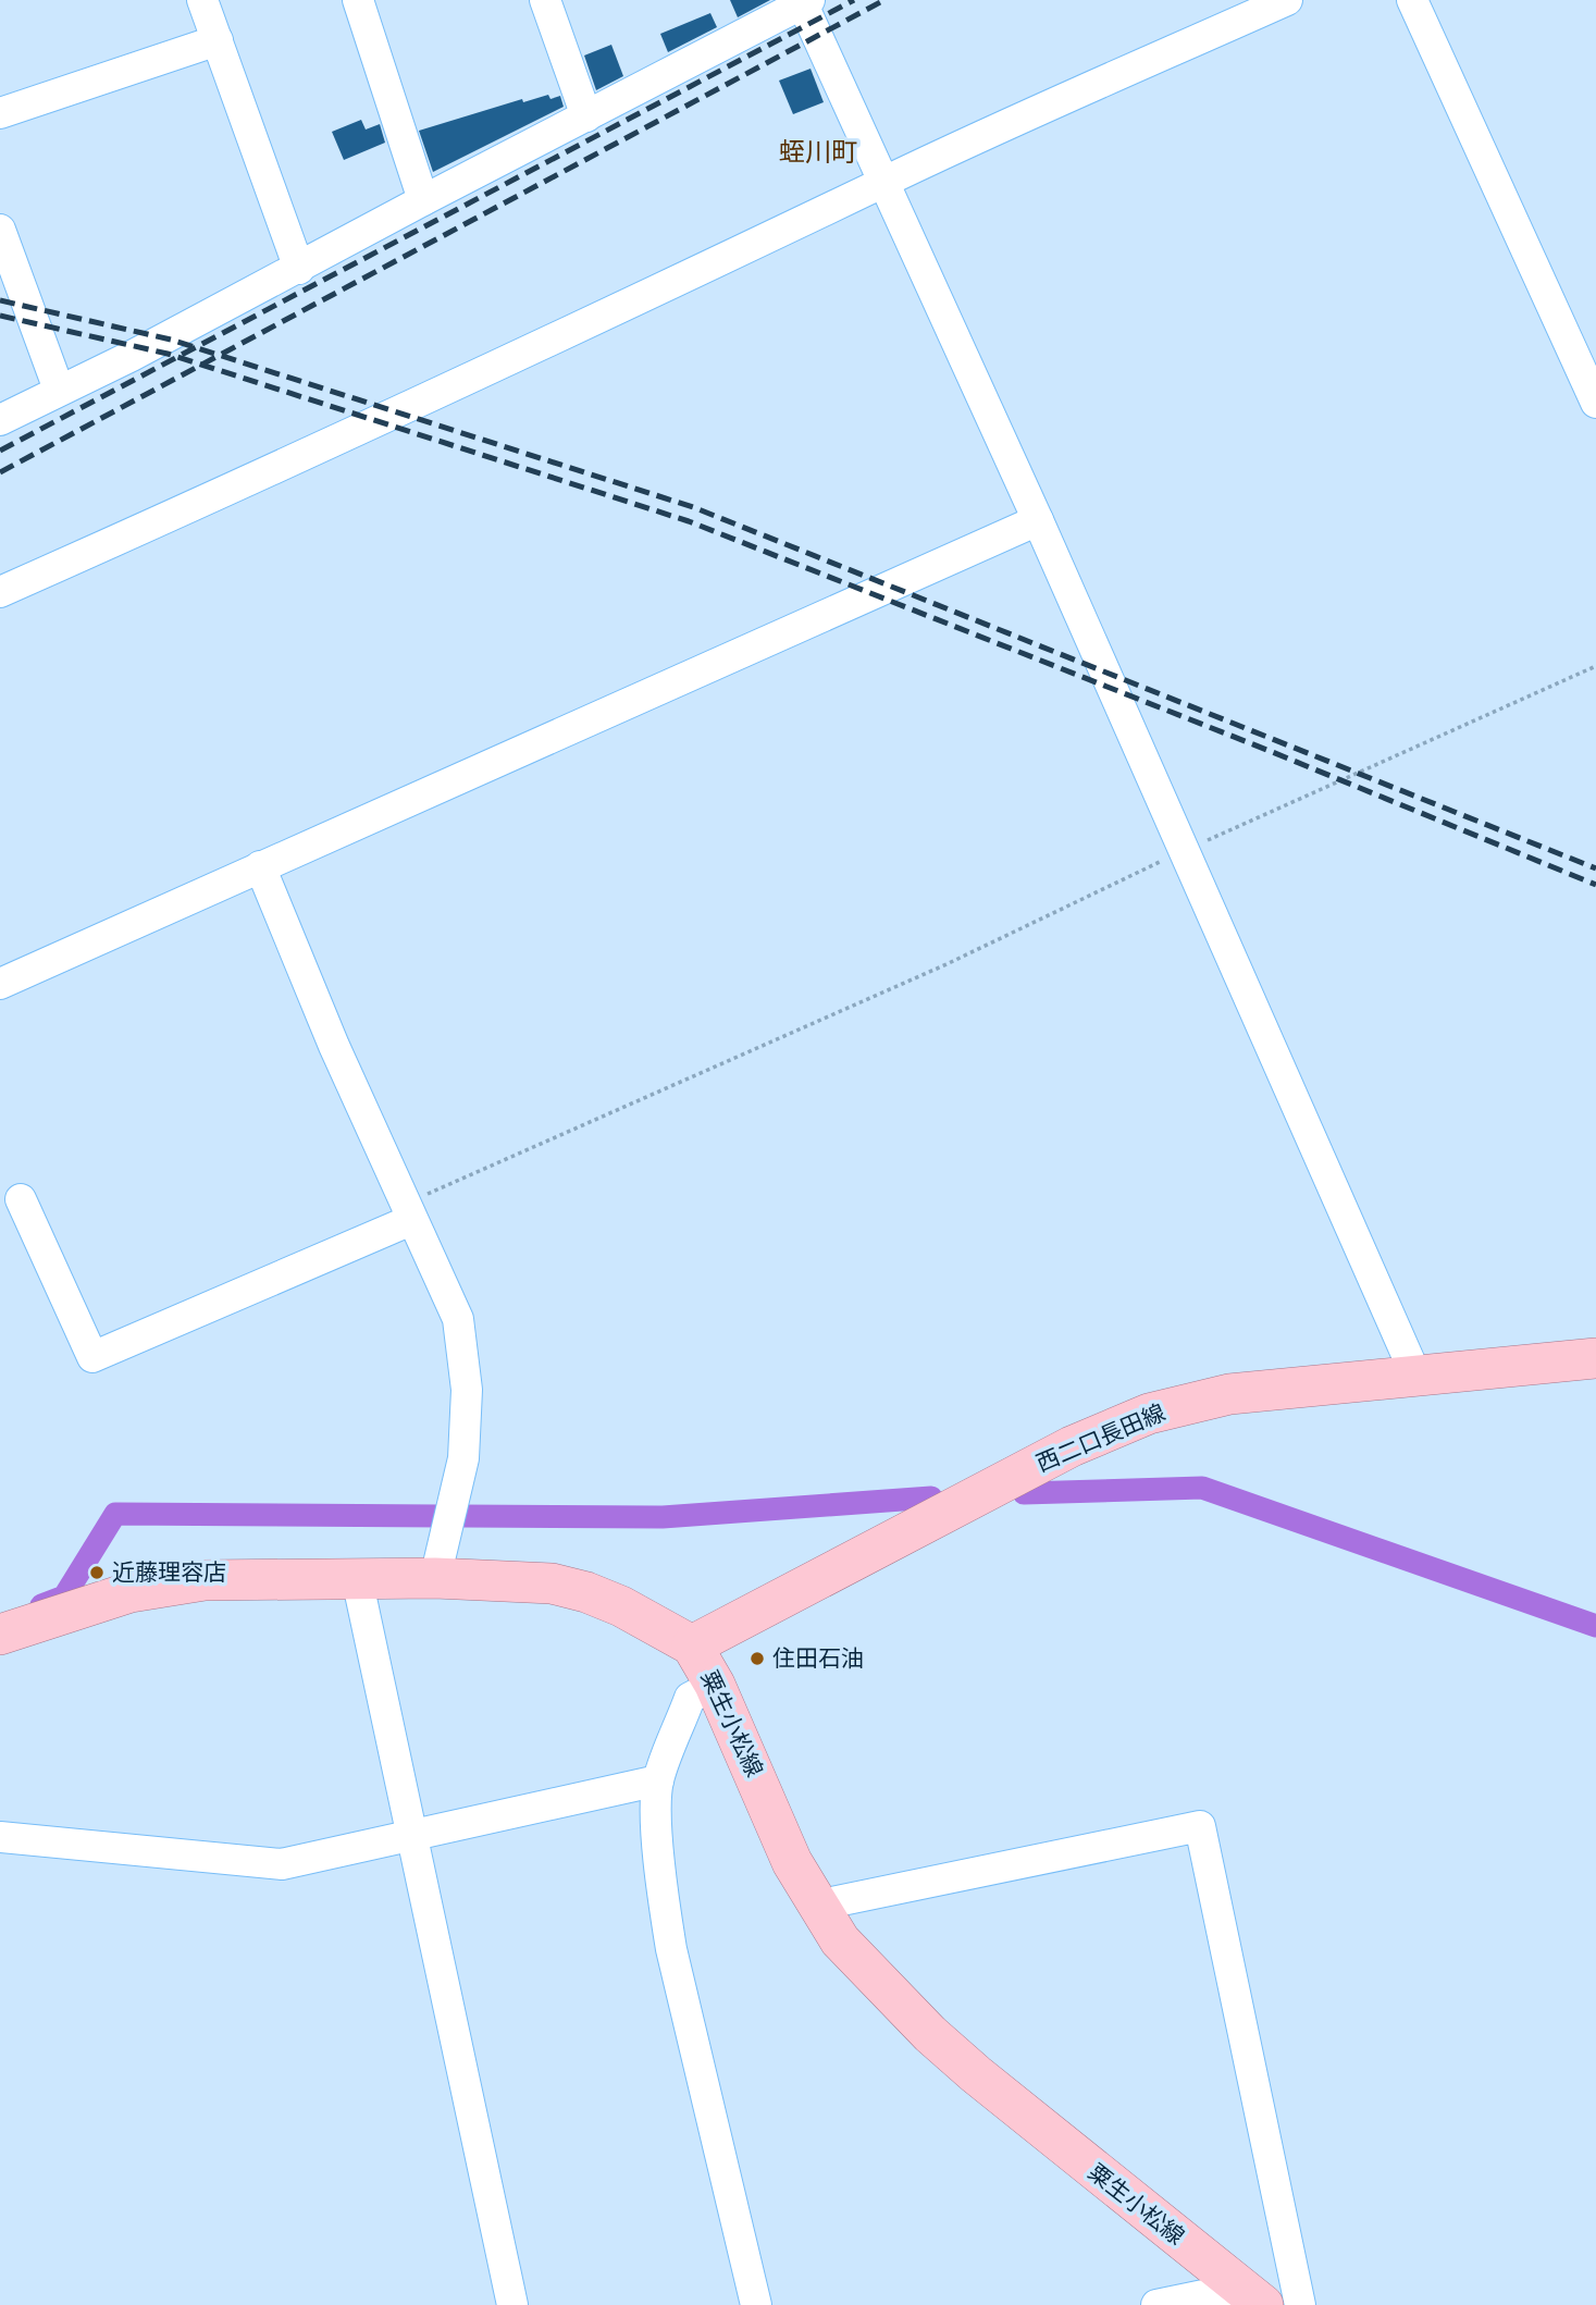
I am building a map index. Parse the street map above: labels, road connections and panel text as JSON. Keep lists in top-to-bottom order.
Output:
{
  "streets": {
    "main road": ["西二口長田線", "粟生小松線"]
  },
  "crossings": [
    ["西二口長田線", "粟生小松線"]
  ],
  "districts": ["蛭川町"],
  "places": ["近藤理容店", "住田石油"]
}
